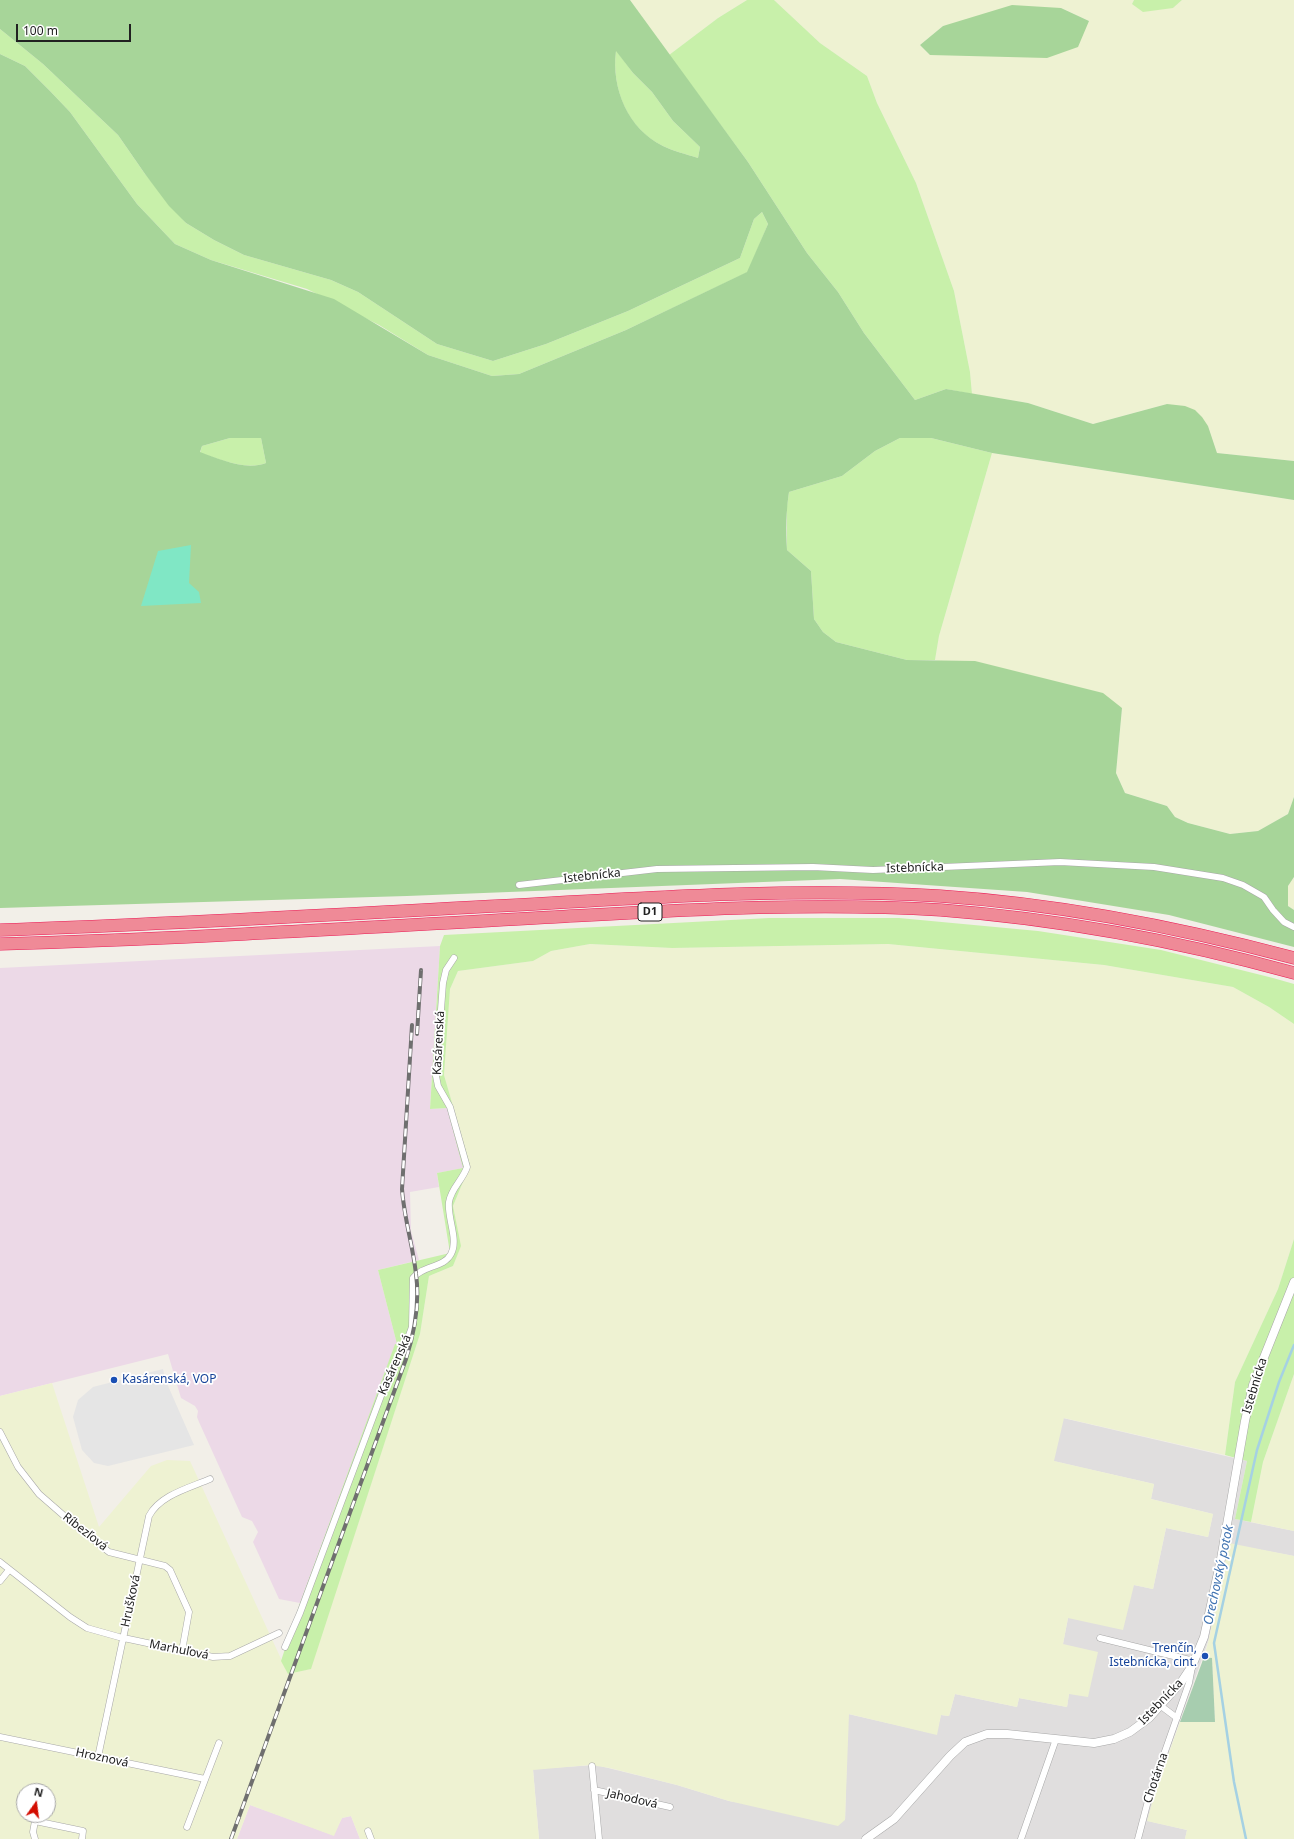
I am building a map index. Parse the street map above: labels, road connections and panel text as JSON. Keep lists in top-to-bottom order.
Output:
{
  "streets": {
    "highway": ["D1"],
    "street": [
      "Istebnícka",
      "Kasárenská",
      "Ríbezľová",
      "Hrušková",
      "Marhuľová",
      "Hroznová",
      "Chotárna",
      "Jahodová"
    ]
  },
  "crossings": [
    ["Istebnícka", "Chotárna"],
    ["Ríbezľová", "Hrušková"],
    ["Ríbezľová", "Marhuľová"],
    ["Hrušková", "Marhuľová"],
    ["Hrušková", "Hroznová"]
  ],
  "water": ["Orechovský potok"],
  "places": ["Kasárenská, VOP", "Trenčín, Istebnícka, cint."],
  "scale_bar": "100 m",
  "north": "top"
}
